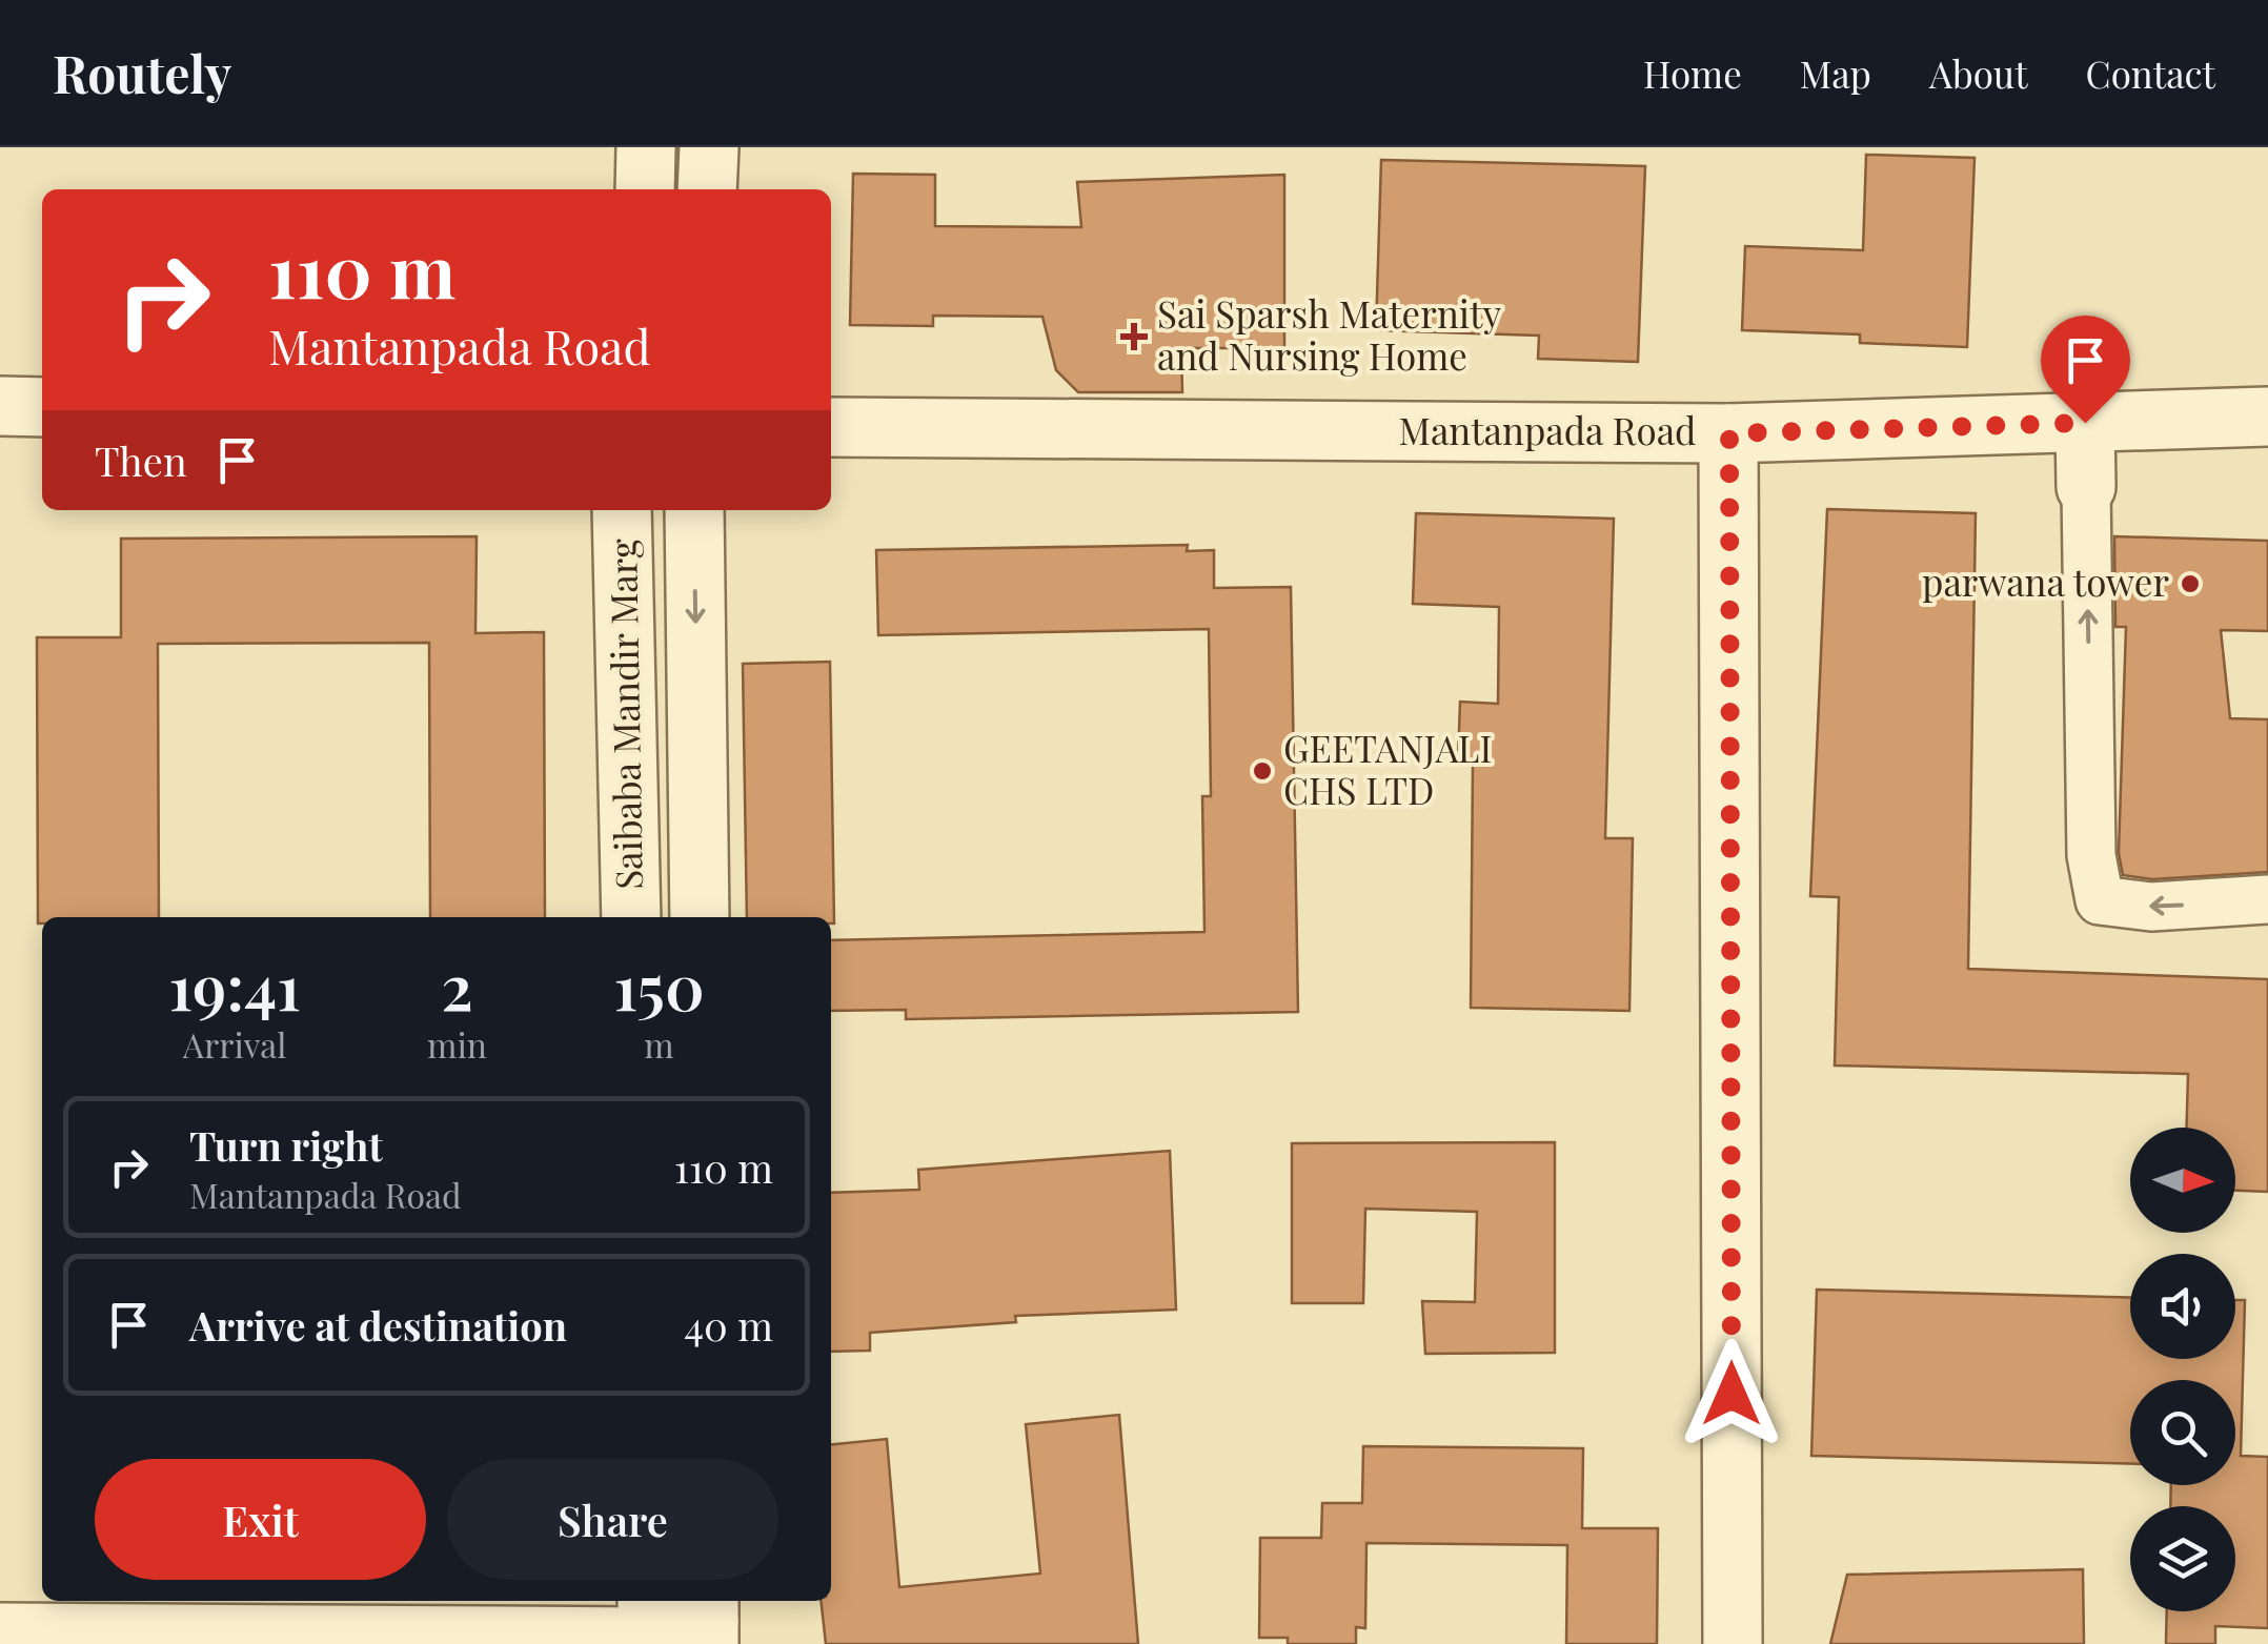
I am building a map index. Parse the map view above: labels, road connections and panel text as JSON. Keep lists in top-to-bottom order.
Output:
{
  "streets": {
    "street": ["Mantanpada Road", "Saibaba Mandir Marg"]
  },
  "places": {
    "health": ["Sai Sparsh Maternity and Nursing Home"],
    "other": ["parwana tower", "GEETANJALI CHS LTD"]
  },
  "north": "right",
  "page": {
    "header": "Routely",
    "nav": [
      "Home",
      "Map",
      "About",
      "Contact"
    ],
    "turn": ["110 m", "Mantanpada Road"],
    "then": "Then",
    "eta": [
      "19:41",
      "Arrival",
      "2",
      "min",
      "150",
      "m"
    ],
    "list": [
      {
        "name": "Turn right",
        "note": "Mantanpada Road",
        "value": "110 m"
      },
      {
        "name": "Arrive at destination",
        "value": "40 m"
      }
    ],
    "buttons": ["Exit", "Share"]
  }
}
